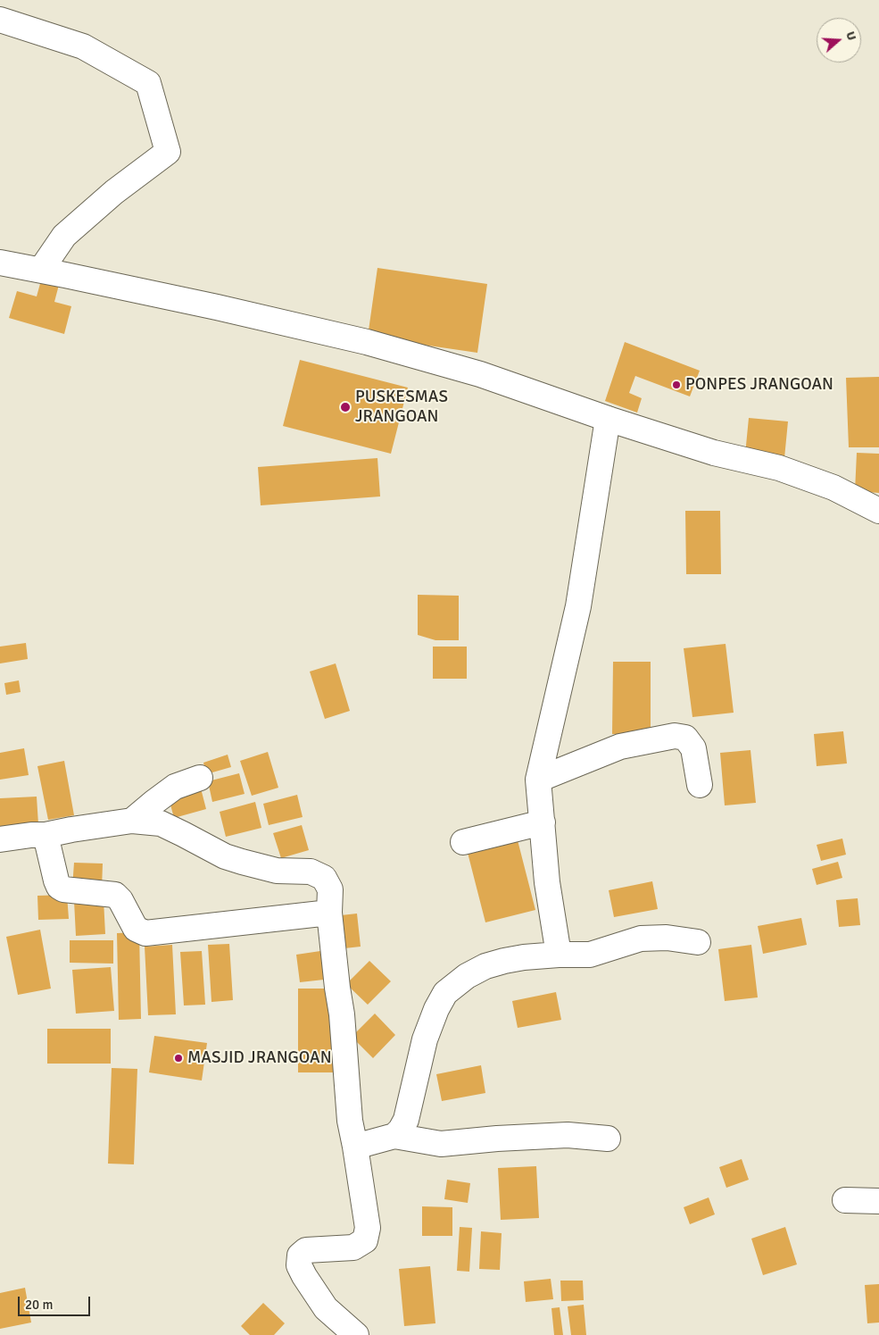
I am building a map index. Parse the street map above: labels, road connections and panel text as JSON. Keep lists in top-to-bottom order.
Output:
{
  "places": ["PONPES JRANGOAN", "PUSKESMAS JRANGOAN", "MASJID JRANGOAN"],
  "scale_bar": "20 m",
  "north": "right"
}
